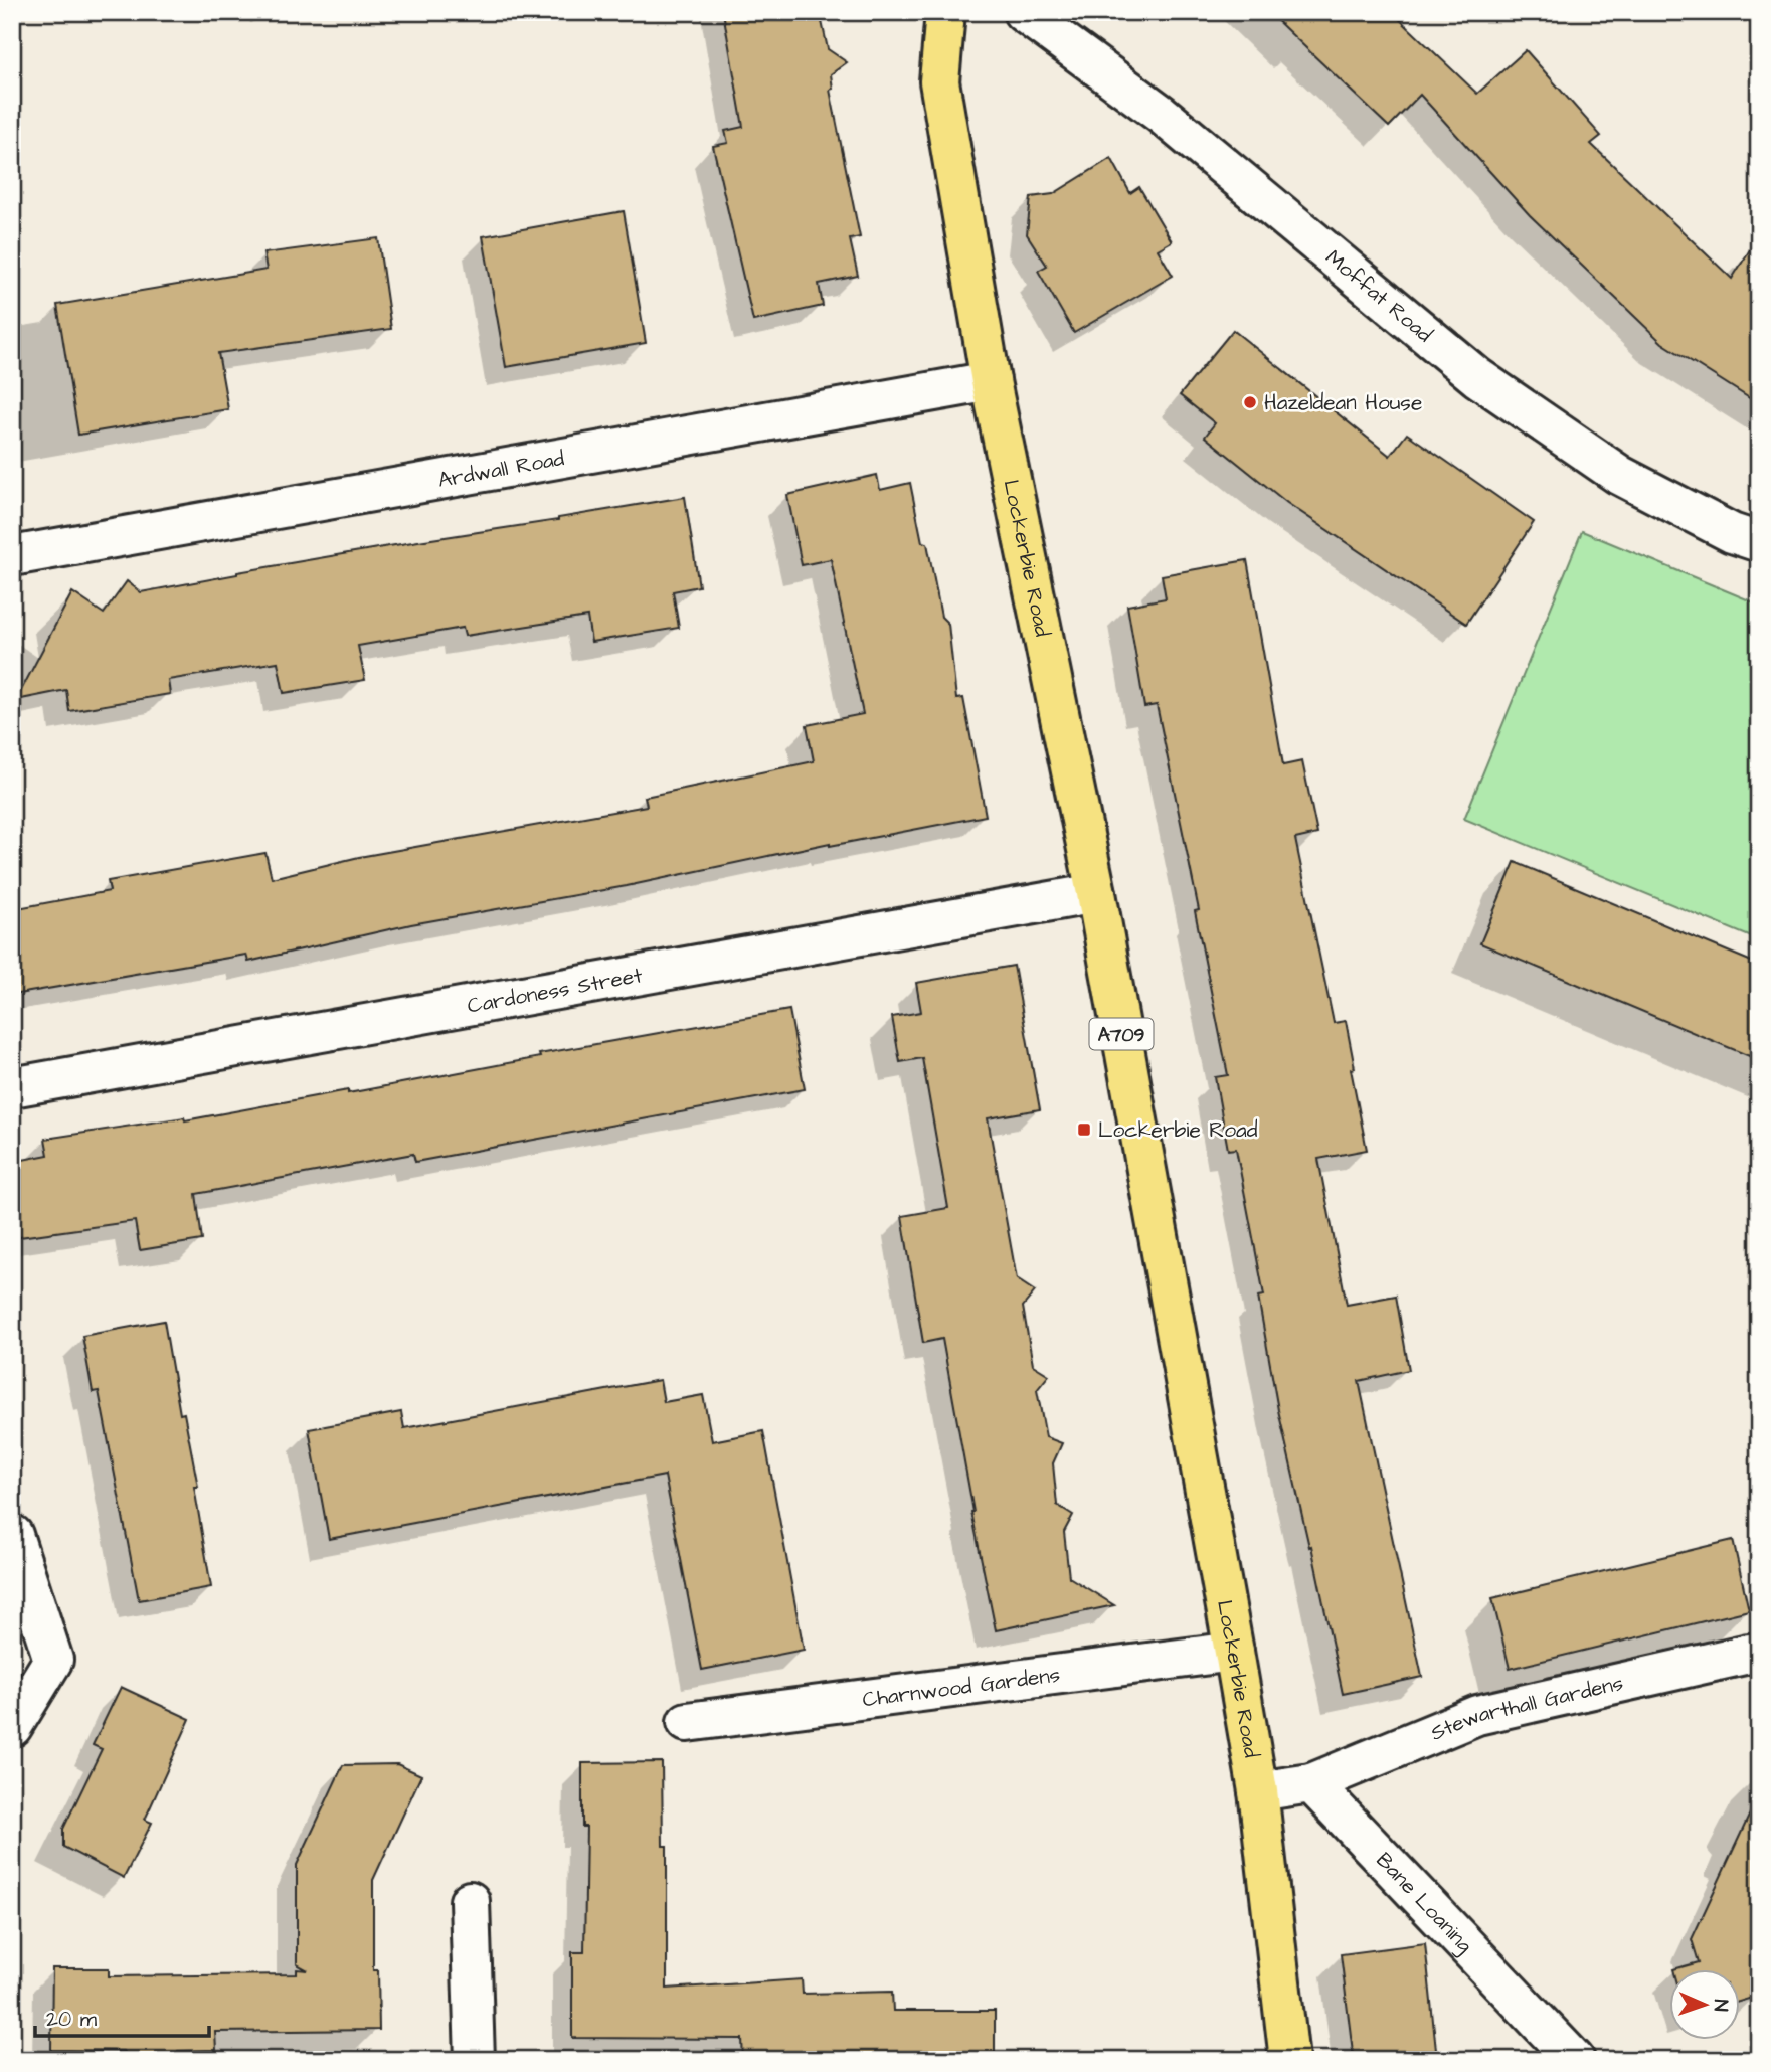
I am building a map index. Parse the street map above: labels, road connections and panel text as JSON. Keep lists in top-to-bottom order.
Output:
{
  "streets": {
    "main road": ["Lockerbie Road", "A709"],
    "street": [
      "Moffat Road",
      "Ardwall Road",
      "Cardoness Street",
      "Charnwood Gardens",
      "Stewarthall Gardens",
      "Bane Loaning"
    ]
  },
  "crossings": [
    ["Ardwall Road", "Lockerbie Road"],
    ["Lockerbie Road", "Cardoness Street"],
    ["Lockerbie Road", "Charnwood Gardens"],
    ["Stewarthall Gardens", "Bane Loaning"]
  ],
  "places": {
    "other": ["Hazeldean House"],
    "transit": ["Lockerbie Road"]
  },
  "scale_bar": "20 m",
  "north": "right"
}
